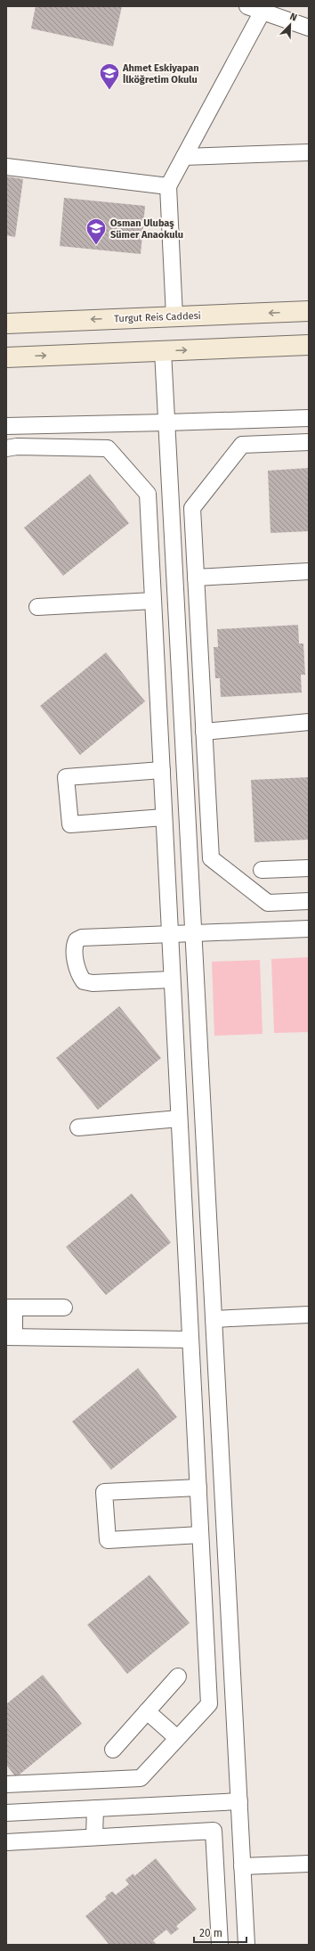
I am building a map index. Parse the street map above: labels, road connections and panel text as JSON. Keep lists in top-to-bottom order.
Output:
{
  "streets": {
    "street": ["Turgut Reis Caddesi"]
  },
  "places": {
    "school or university": ["Ahmet Eskiyapan İlköğretim Okulu", "Osman Ulubaş Sümer Anaokulu"]
  },
  "scale_bar": "20 m",
  "north": "top right"
}
